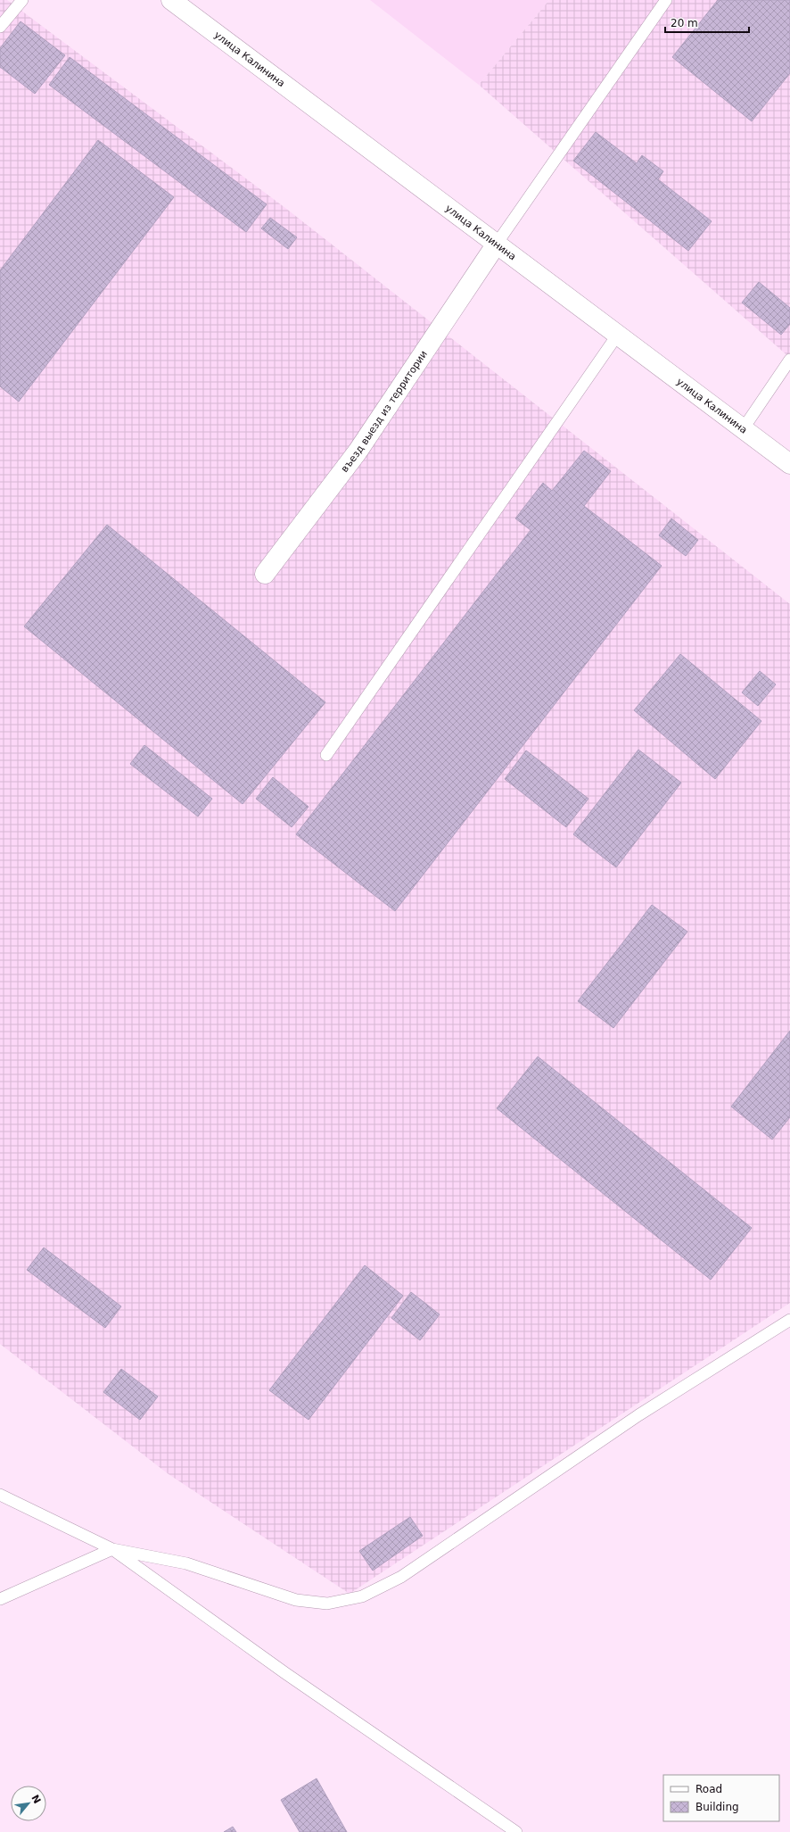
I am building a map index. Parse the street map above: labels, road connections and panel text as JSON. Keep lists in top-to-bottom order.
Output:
{
  "streets": {
    "main road": ["улица Калинина", "въезд выезд из территории"]
  },
  "crossings": [
    ["улица Калинина", "въезд выезд из территории"]
  ],
  "legend": ["Road", "Building"],
  "scale_bar": "20 m",
  "north": "top right"
}
